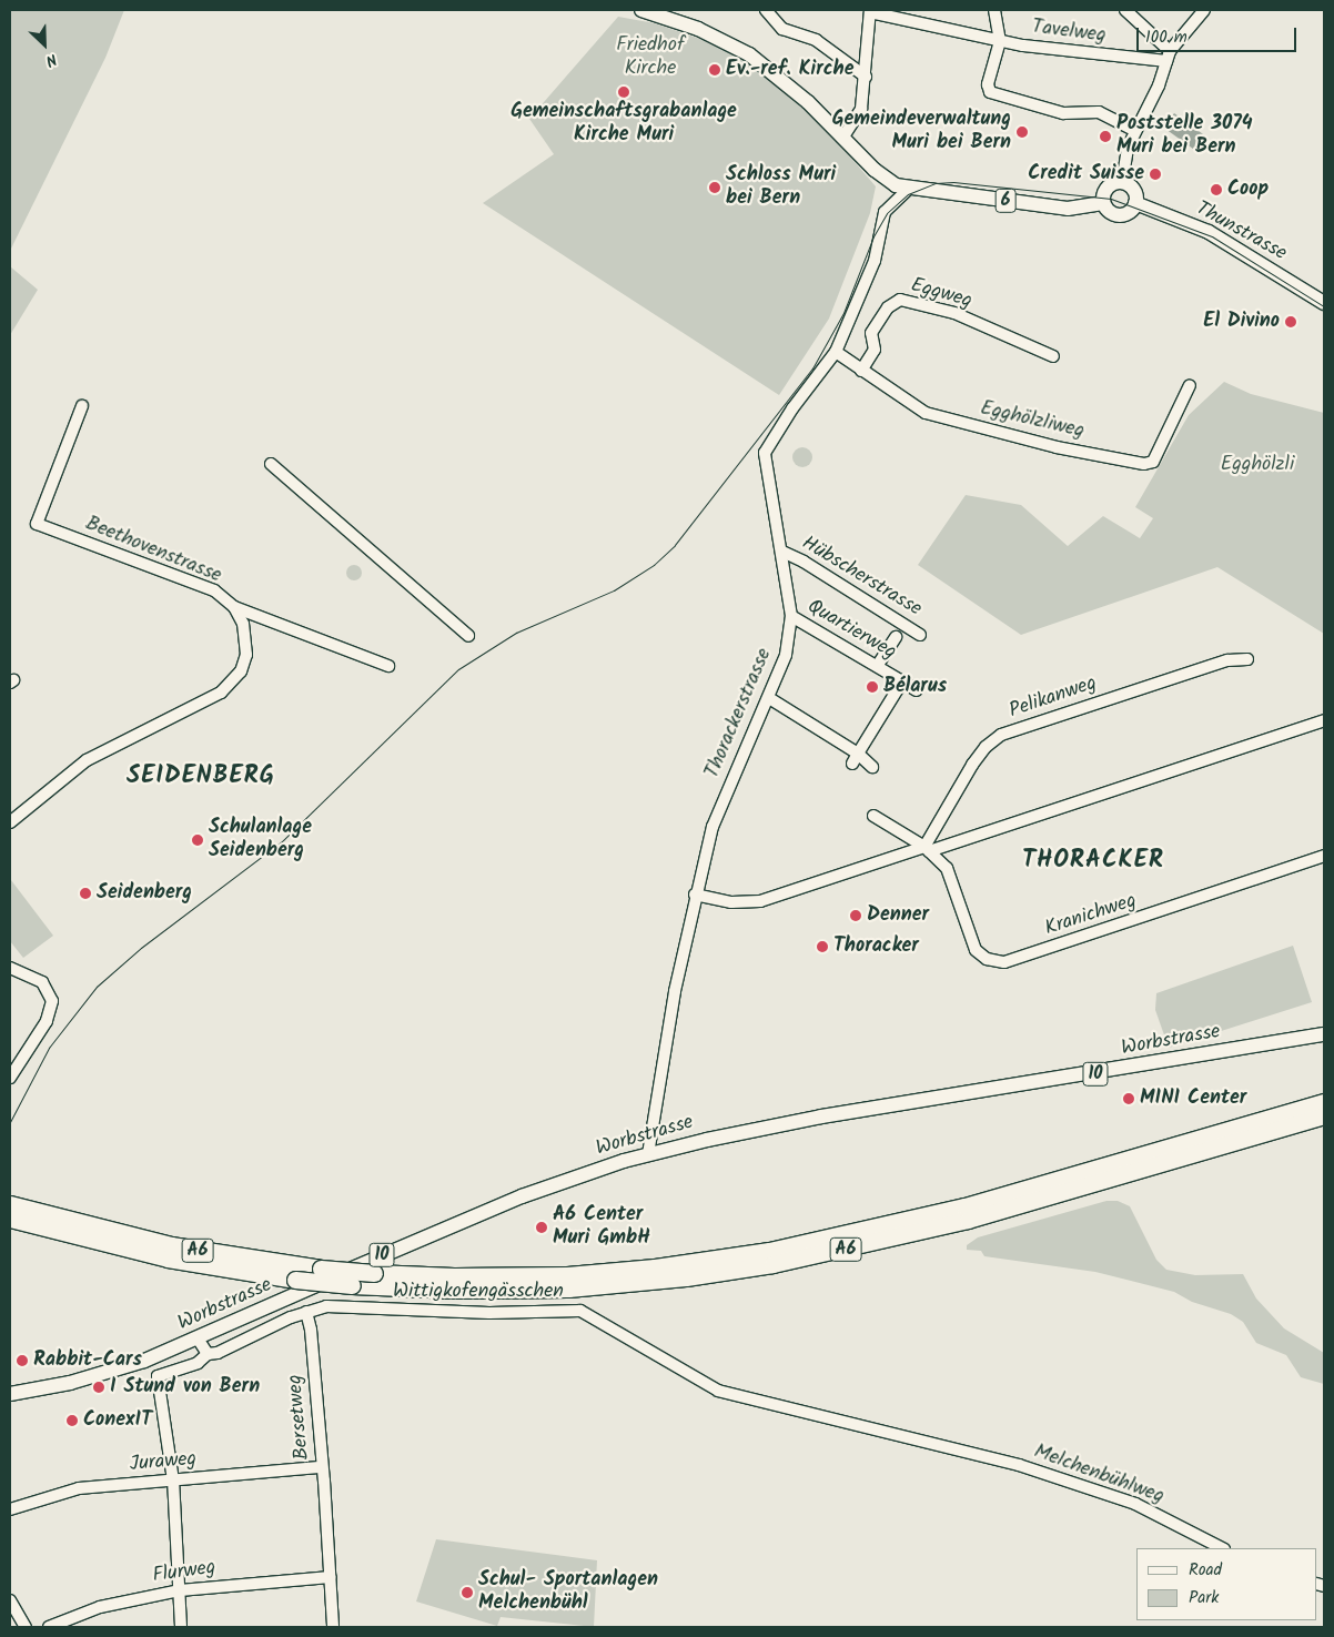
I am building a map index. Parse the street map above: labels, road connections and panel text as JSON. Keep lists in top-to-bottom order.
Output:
{
  "streets": {
    "highway": ["A6"],
    "main road": [
      "6",
      "Thunstrasse",
      "Worbstrasse",
      "10"
    ],
    "street": [
      "Tavelweg",
      "Eggweg",
      "Egghölzliweg",
      "Beethovenstrasse",
      "Hübscherstrasse",
      "Quartierweg",
      "Pelikanweg",
      "Thorackerstrasse",
      "Kranichweg",
      "Wittigkofengässchen",
      "Bersetweg",
      "Juraweg",
      "Melchenbühlweg",
      "Flurweg"
    ]
  },
  "crossings": [
    ["6", "Thunstrasse"],
    ["6", "Thorackerstrasse"],
    ["Eggweg", "Egghölzliweg"],
    ["Egghölzliweg", "Thorackerstrasse"],
    ["Hübscherstrasse", "Thorackerstrasse"],
    ["Quartierweg", "Thorackerstrasse"],
    ["Pelikanweg", "Kranichweg"],
    ["Thorackerstrasse", "Worbstrasse"],
    ["Wittigkofengässchen", "Bersetweg"],
    ["Wittigkofengässchen", "Melchenbühlweg"],
    ["Bersetweg", "Juraweg"],
    ["Bersetweg", "Flurweg"]
  ],
  "districts": ["SEIDENBERG", "THORACKER"],
  "parks": ["Friedhof Kirche", "Egghölzli"],
  "places": [
    "Ev.-ref. Kirche",
    "Gemeinschaftsgrabanlage Kirche Muri",
    "Gemeindeverwaltung Muri bei Bern",
    "Poststelle 3074 Muri bei Bern",
    "Credit Suisse",
    "Schloss Muri bei Bern",
    "Coop",
    "El Divino",
    "Bélarus",
    "Schulanlage Seidenberg",
    "Seidenberg",
    "Denner",
    "Thoracker",
    "MINI Center",
    "A6 Center Muri GmbH",
    "Rabbit-Cars",
    "I Stund von Bern",
    "ConexIT",
    "Schul- Sportanlagen Melchenbühl"
  ],
  "legend": ["Road", "Park"],
  "scale_bar": "100 m",
  "north": "bottom right"
}
